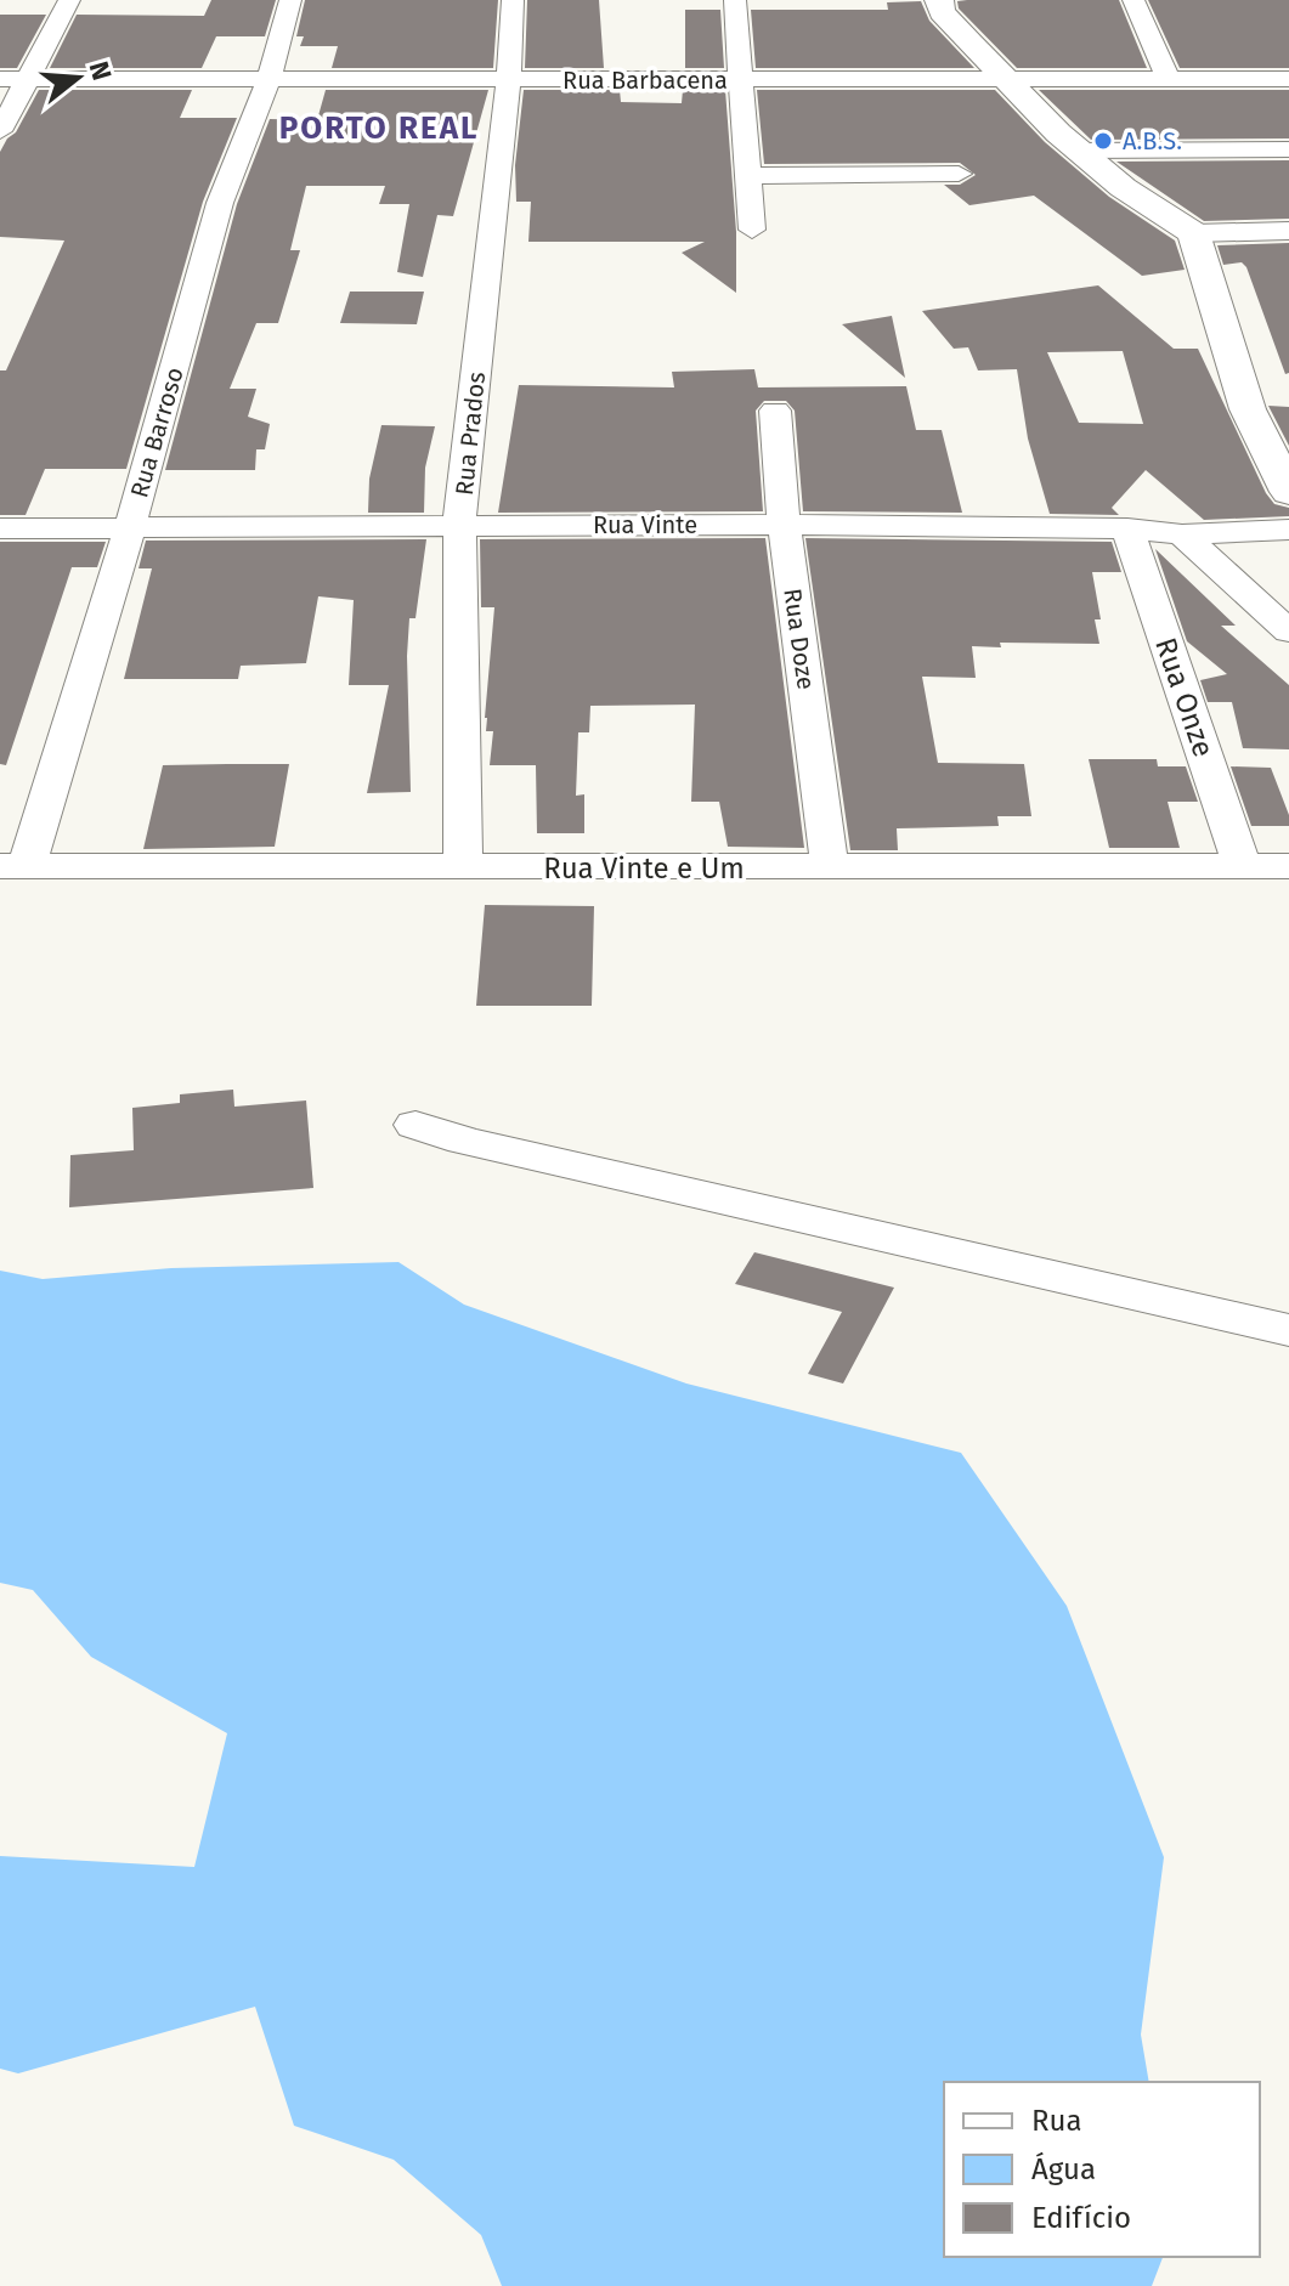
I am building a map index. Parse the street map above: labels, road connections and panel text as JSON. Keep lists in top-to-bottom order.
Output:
{
  "streets": {
    "street": [
      "Rua Barbacena",
      "Rua Barroso",
      "Rua Prados",
      "Rua Vinte",
      "Rua Doze",
      "Rua Onze",
      "Rua Vinte e Um"
    ]
  },
  "crossings": [
    ["Rua Barbacena", "Rua Barroso"],
    ["Rua Barbacena", "Rua Prados"],
    ["Rua Barroso", "Rua Vinte"],
    ["Rua Barroso", "Rua Vinte e Um"],
    ["Rua Prados", "Rua Vinte"],
    ["Rua Prados", "Rua Vinte e Um"],
    ["Rua Vinte", "Rua Doze"],
    ["Rua Vinte", "Rua Onze"],
    ["Rua Doze", "Rua Vinte e Um"],
    ["Rua Onze", "Rua Vinte e Um"]
  ],
  "districts": ["PORTO REAL"],
  "places": ["A.B.S."],
  "legend": ["Rua", "Água", "Edifício"],
  "north": "right"
}
